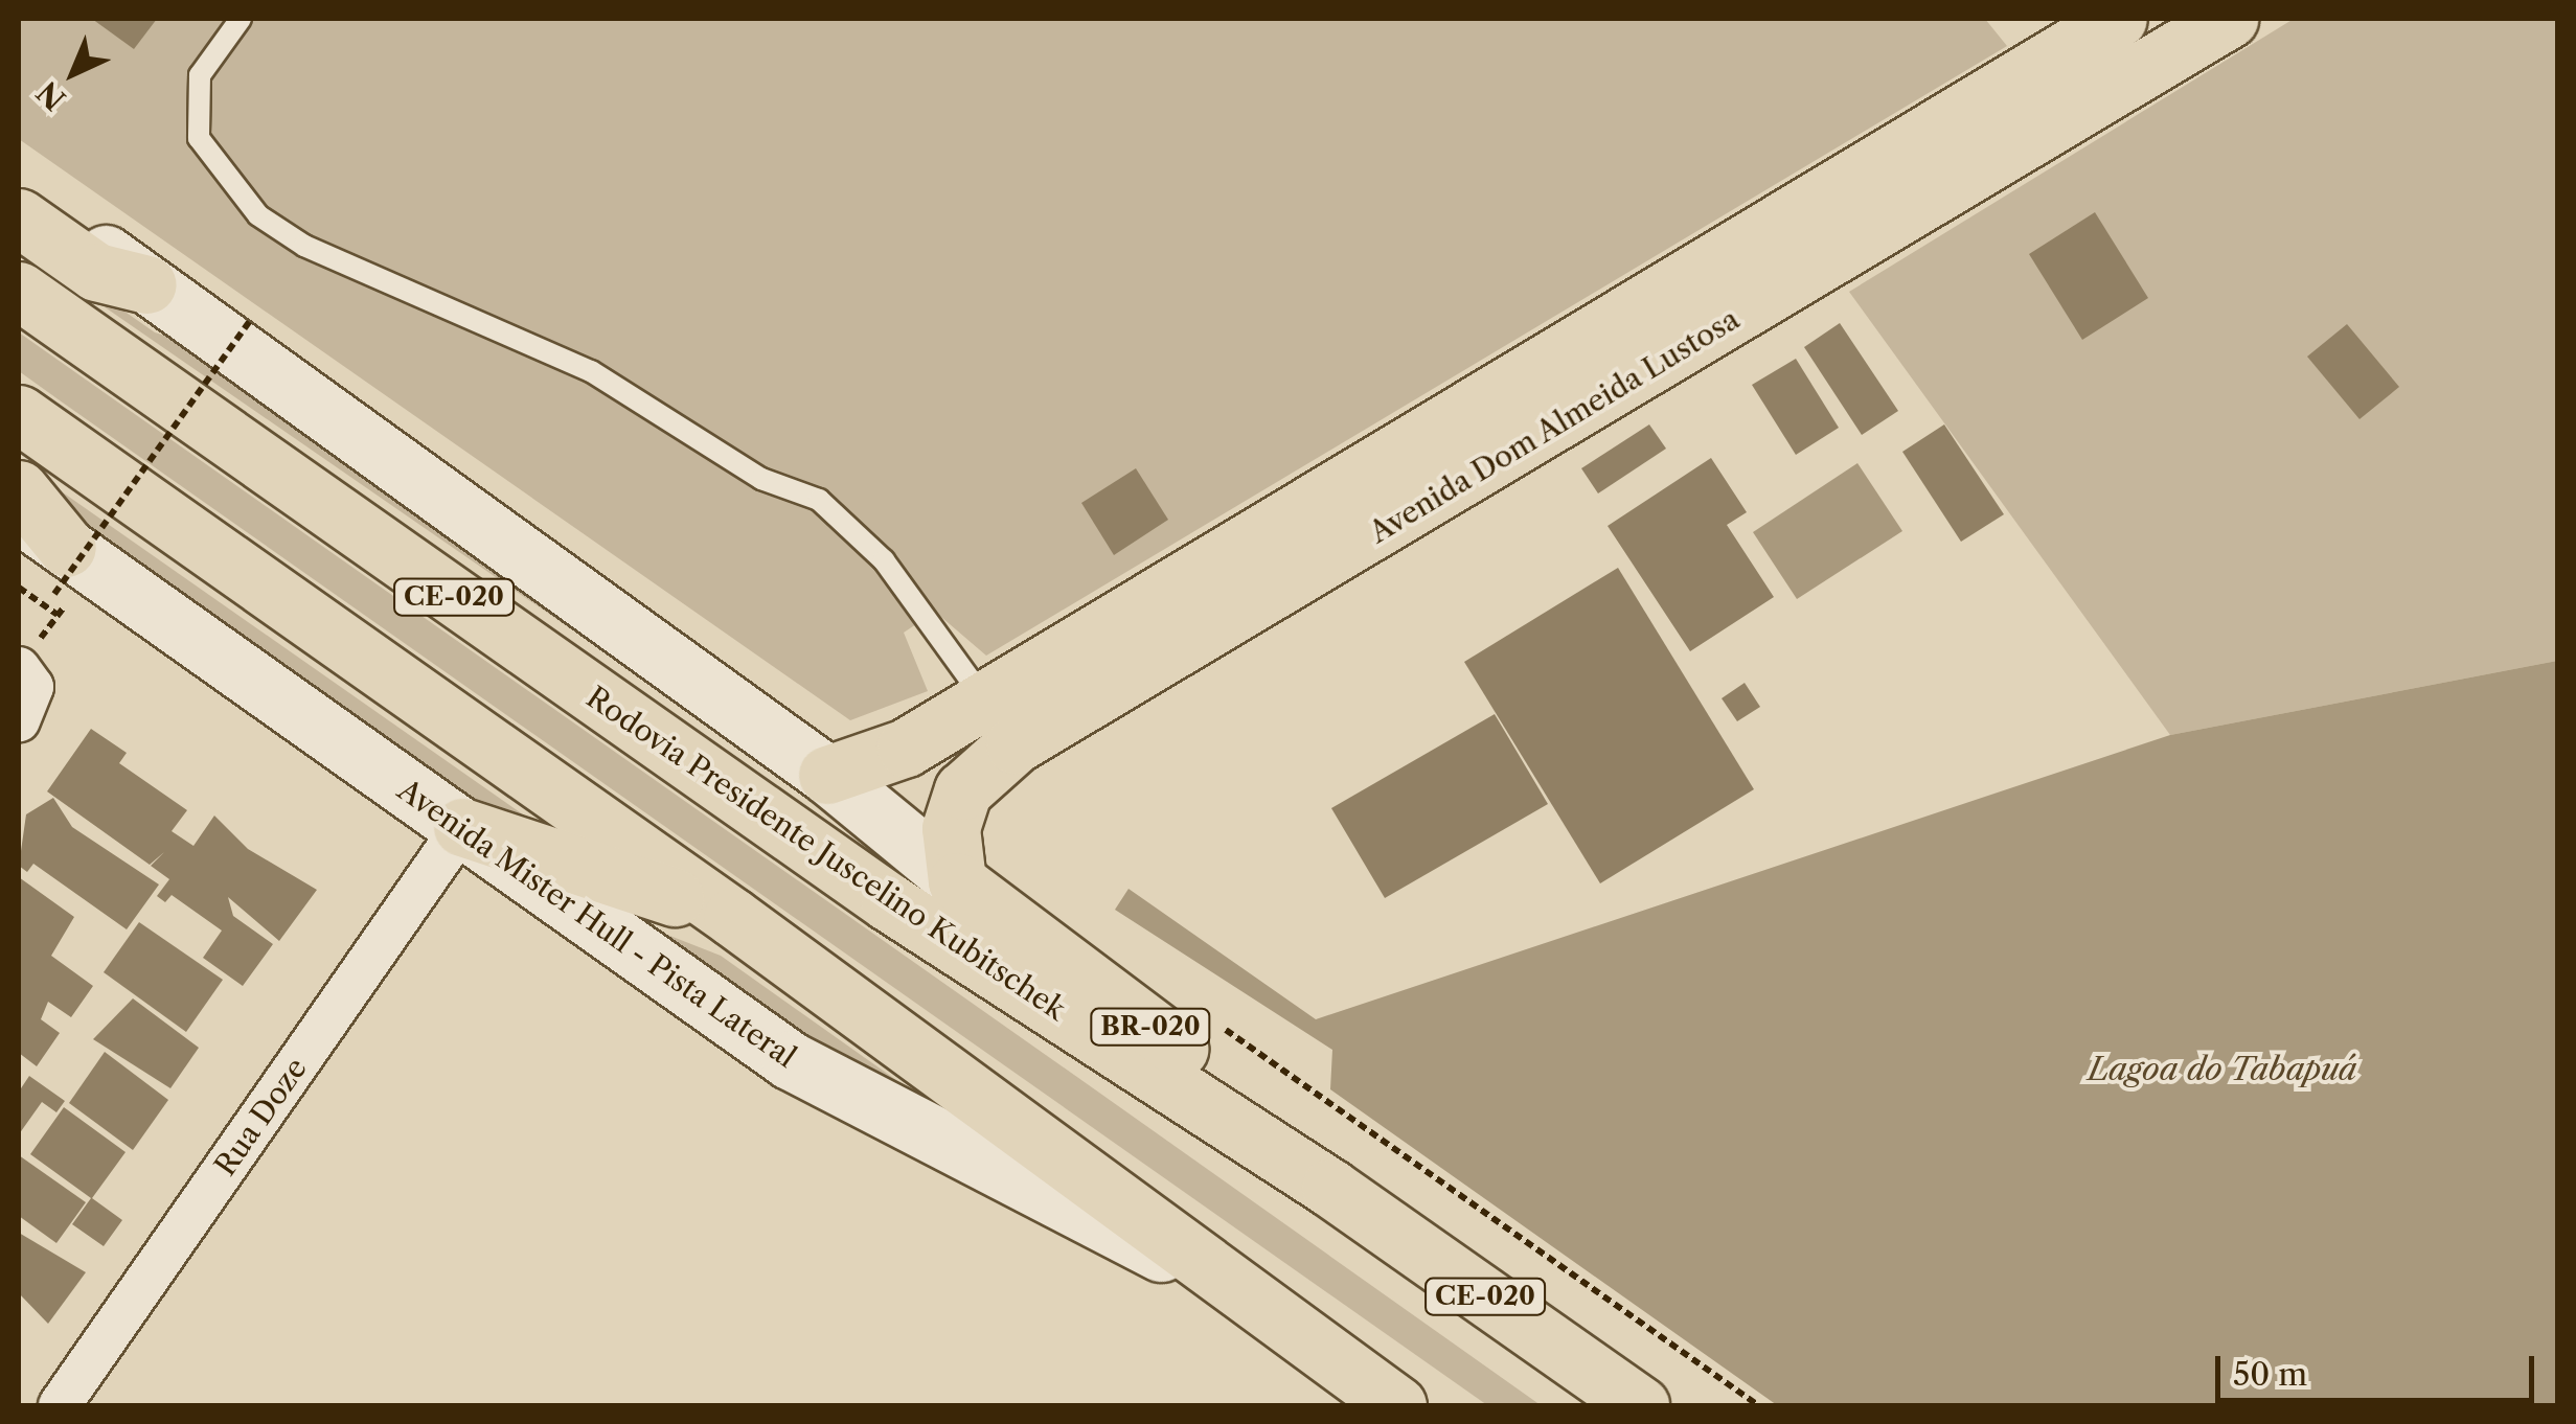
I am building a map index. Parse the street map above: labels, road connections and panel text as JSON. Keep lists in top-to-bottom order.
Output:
{
  "streets": {
    "main road": [
      "Avenida Dom Almeida Lustosa",
      "CE-020",
      "Rodovia Presidente Juscelino Kubitschek",
      "Avenida Mister Hull - Pista Lateral",
      "BR-020"
    ],
    "street": ["Rua Doze"]
  },
  "crossings": [
    ["Avenida Dom Almeida Lustosa", "BR-020"],
    ["Rodovia Presidente Juscelino Kubitschek", "BR-020"],
    ["Avenida Mister Hull - Pista Lateral", "Rua Doze"]
  ],
  "water": ["Lagoa do Tabapuá"],
  "scale_bar": "50 m",
  "north": "bottom left"
}
